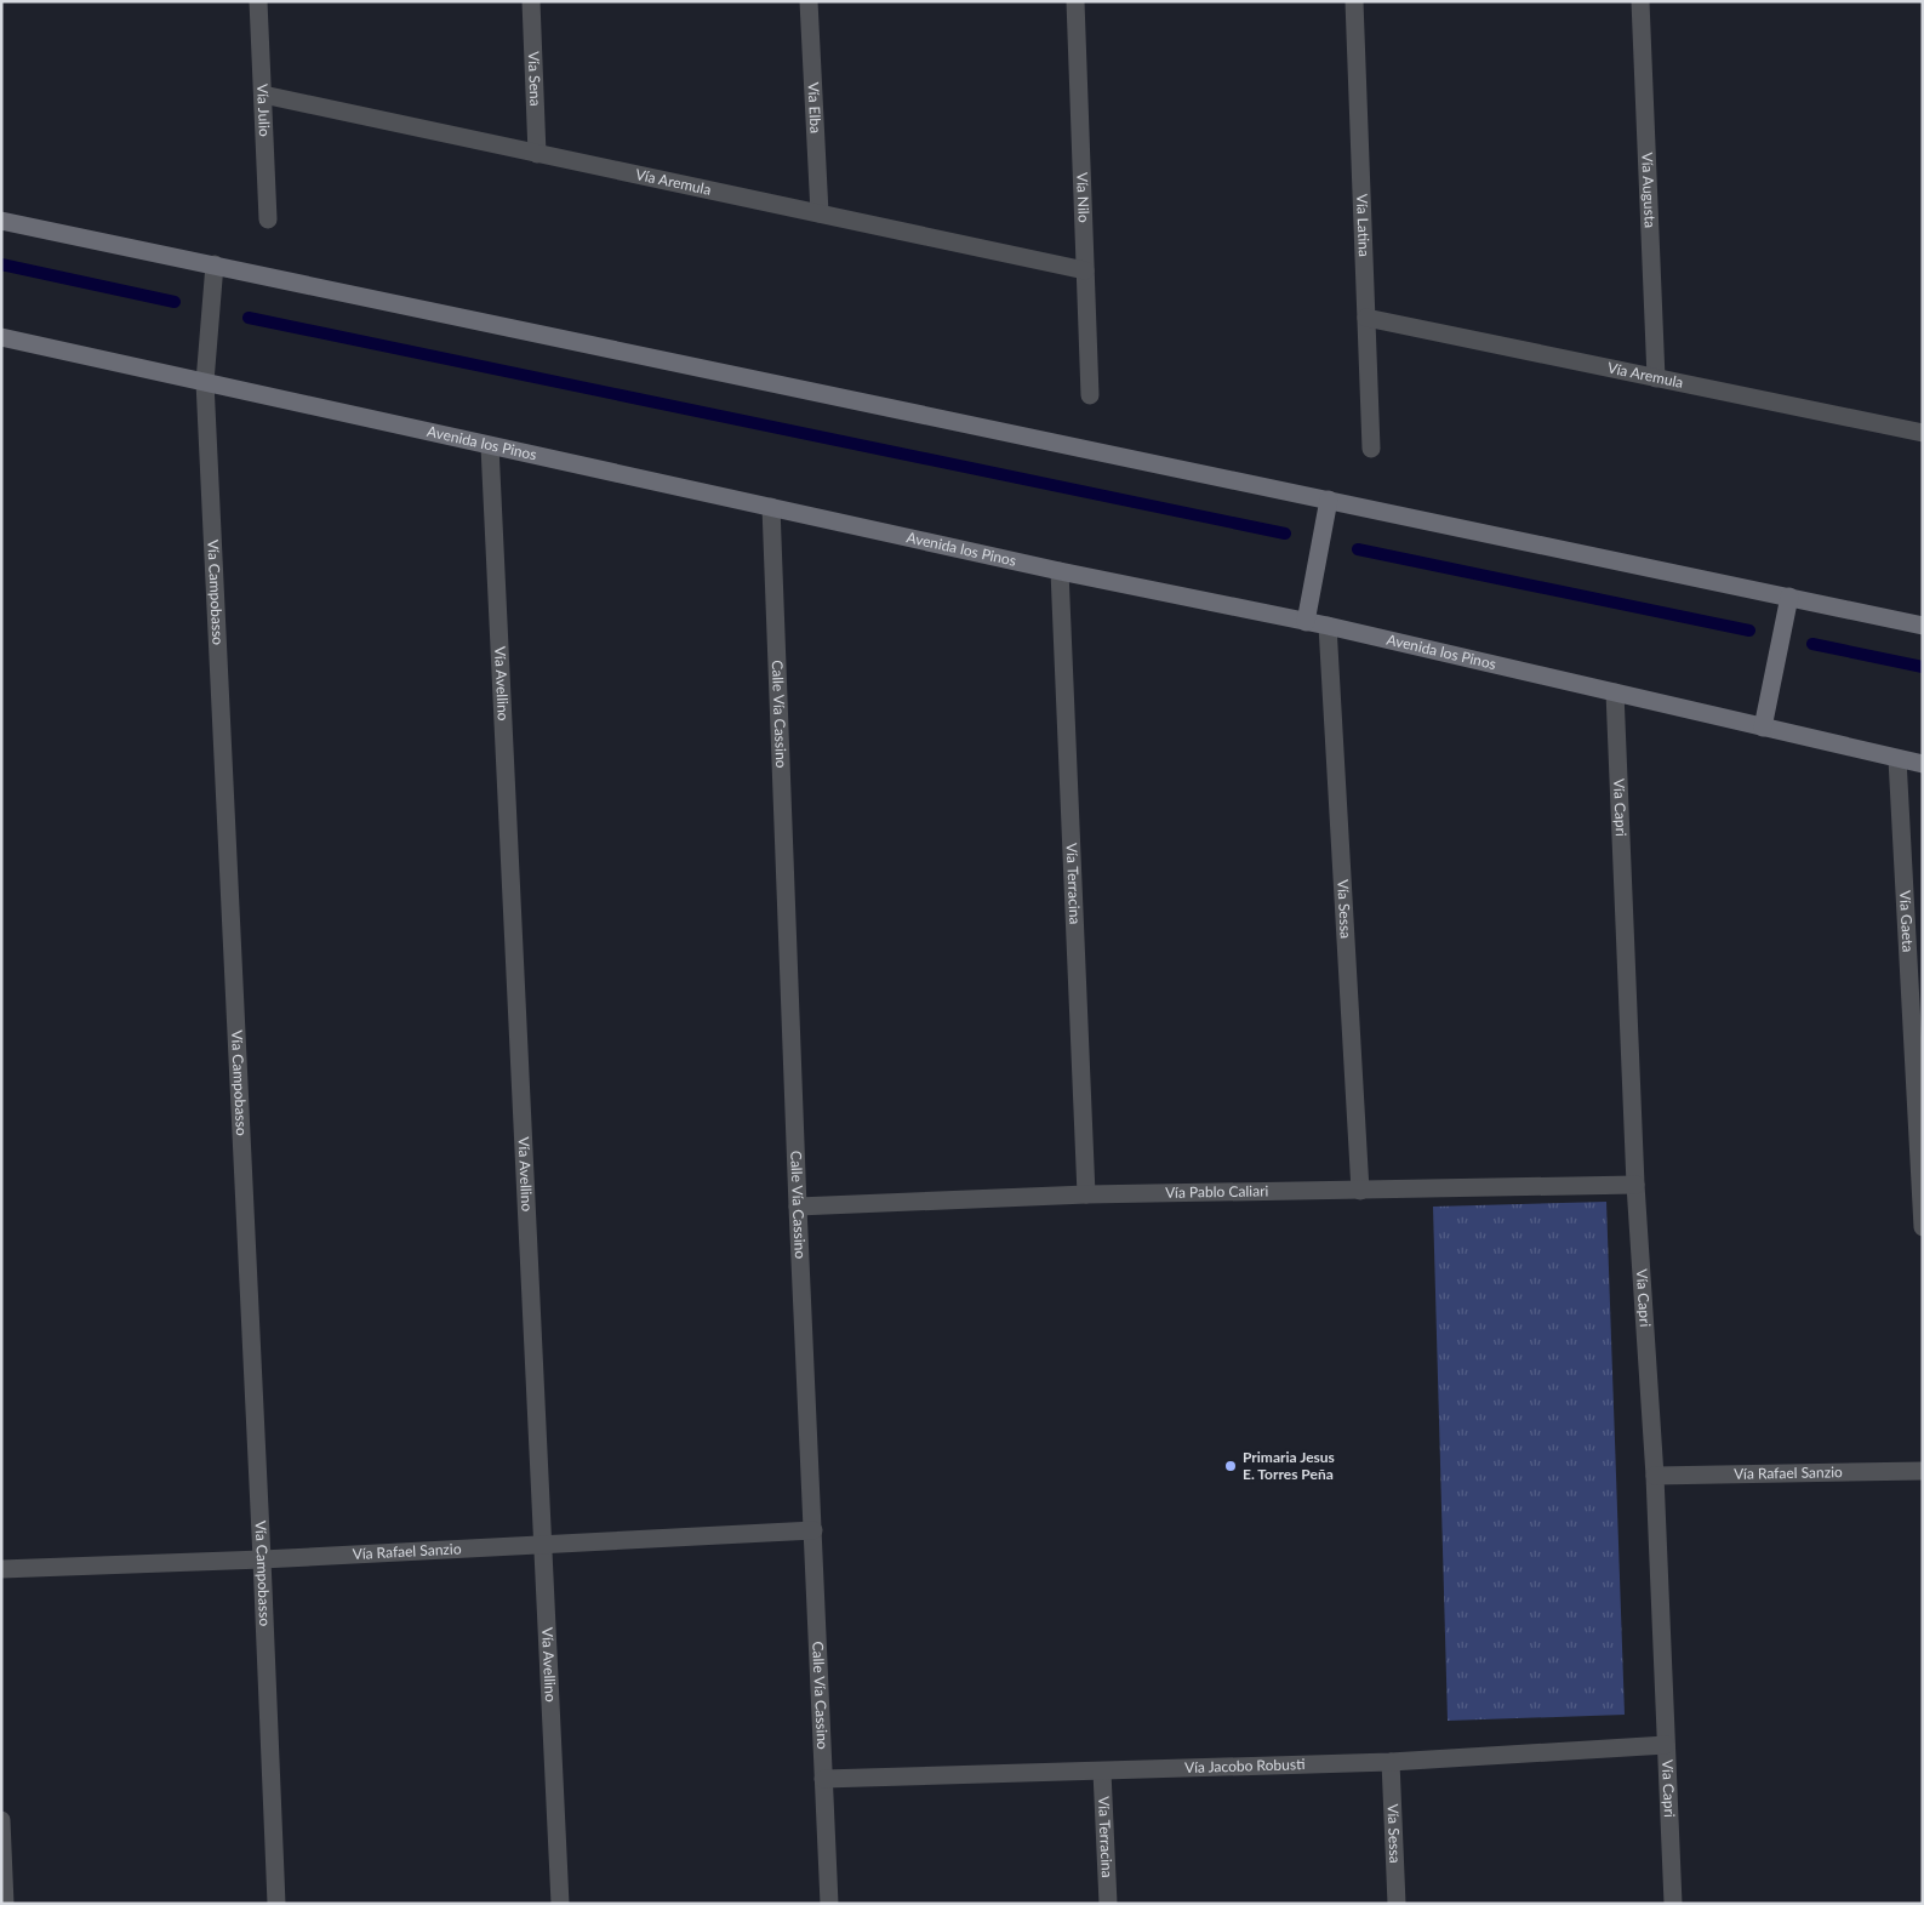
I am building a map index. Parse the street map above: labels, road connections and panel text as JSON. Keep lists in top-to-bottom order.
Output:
{
  "streets": {
    "street": [
      "Vía Sena",
      "Vía Elba",
      "Vía Julio",
      "Vía Aremula",
      "Vía Augusta",
      "Vía Nilo",
      "Vía Latina",
      "Avenida los Pinos",
      "Vía Campobasso",
      "Vía Avellino",
      "Calle Vía Cassino",
      "Vía Capri",
      "Vía Terracina",
      "Vía Sessa",
      "Vía Gaeta",
      "Vía Pablo Caliari",
      "Vía Rafael Sanzio",
      "Vía Jacobo Robusti"
    ]
  },
  "crossings": [
    ["Vía Sena", "Vía Aremula"],
    ["Vía Elba", "Vía Aremula"],
    ["Vía Julio", "Vía Aremula"],
    ["Vía Aremula", "Vía Augusta"],
    ["Vía Aremula", "Vía Nilo"],
    ["Vía Aremula", "Vía Latina"],
    ["Avenida los Pinos", "Vía Campobasso"],
    ["Avenida los Pinos", "Vía Avellino"],
    ["Avenida los Pinos", "Calle Vía Cassino"],
    ["Avenida los Pinos", "Vía Capri"],
    ["Avenida los Pinos", "Vía Terracina"],
    ["Avenida los Pinos", "Vía Sessa"],
    ["Avenida los Pinos", "Vía Gaeta"],
    ["Vía Campobasso", "Vía Rafael Sanzio"],
    ["Vía Avellino", "Vía Rafael Sanzio"],
    ["Calle Vía Cassino", "Vía Pablo Caliari"],
    ["Calle Vía Cassino", "Vía Rafael Sanzio"],
    ["Calle Vía Cassino", "Vía Jacobo Robusti"],
    ["Vía Capri", "Vía Pablo Caliari"],
    ["Vía Capri", "Vía Rafael Sanzio"],
    ["Vía Capri", "Vía Jacobo Robusti"],
    ["Vía Terracina", "Vía Pablo Caliari"],
    ["Vía Terracina", "Vía Jacobo Robusti"],
    ["Vía Sessa", "Vía Pablo Caliari"],
    ["Vía Sessa", "Vía Jacobo Robusti"]
  ],
  "places": ["Primaria Jesus E. Torres Peña"]
}
